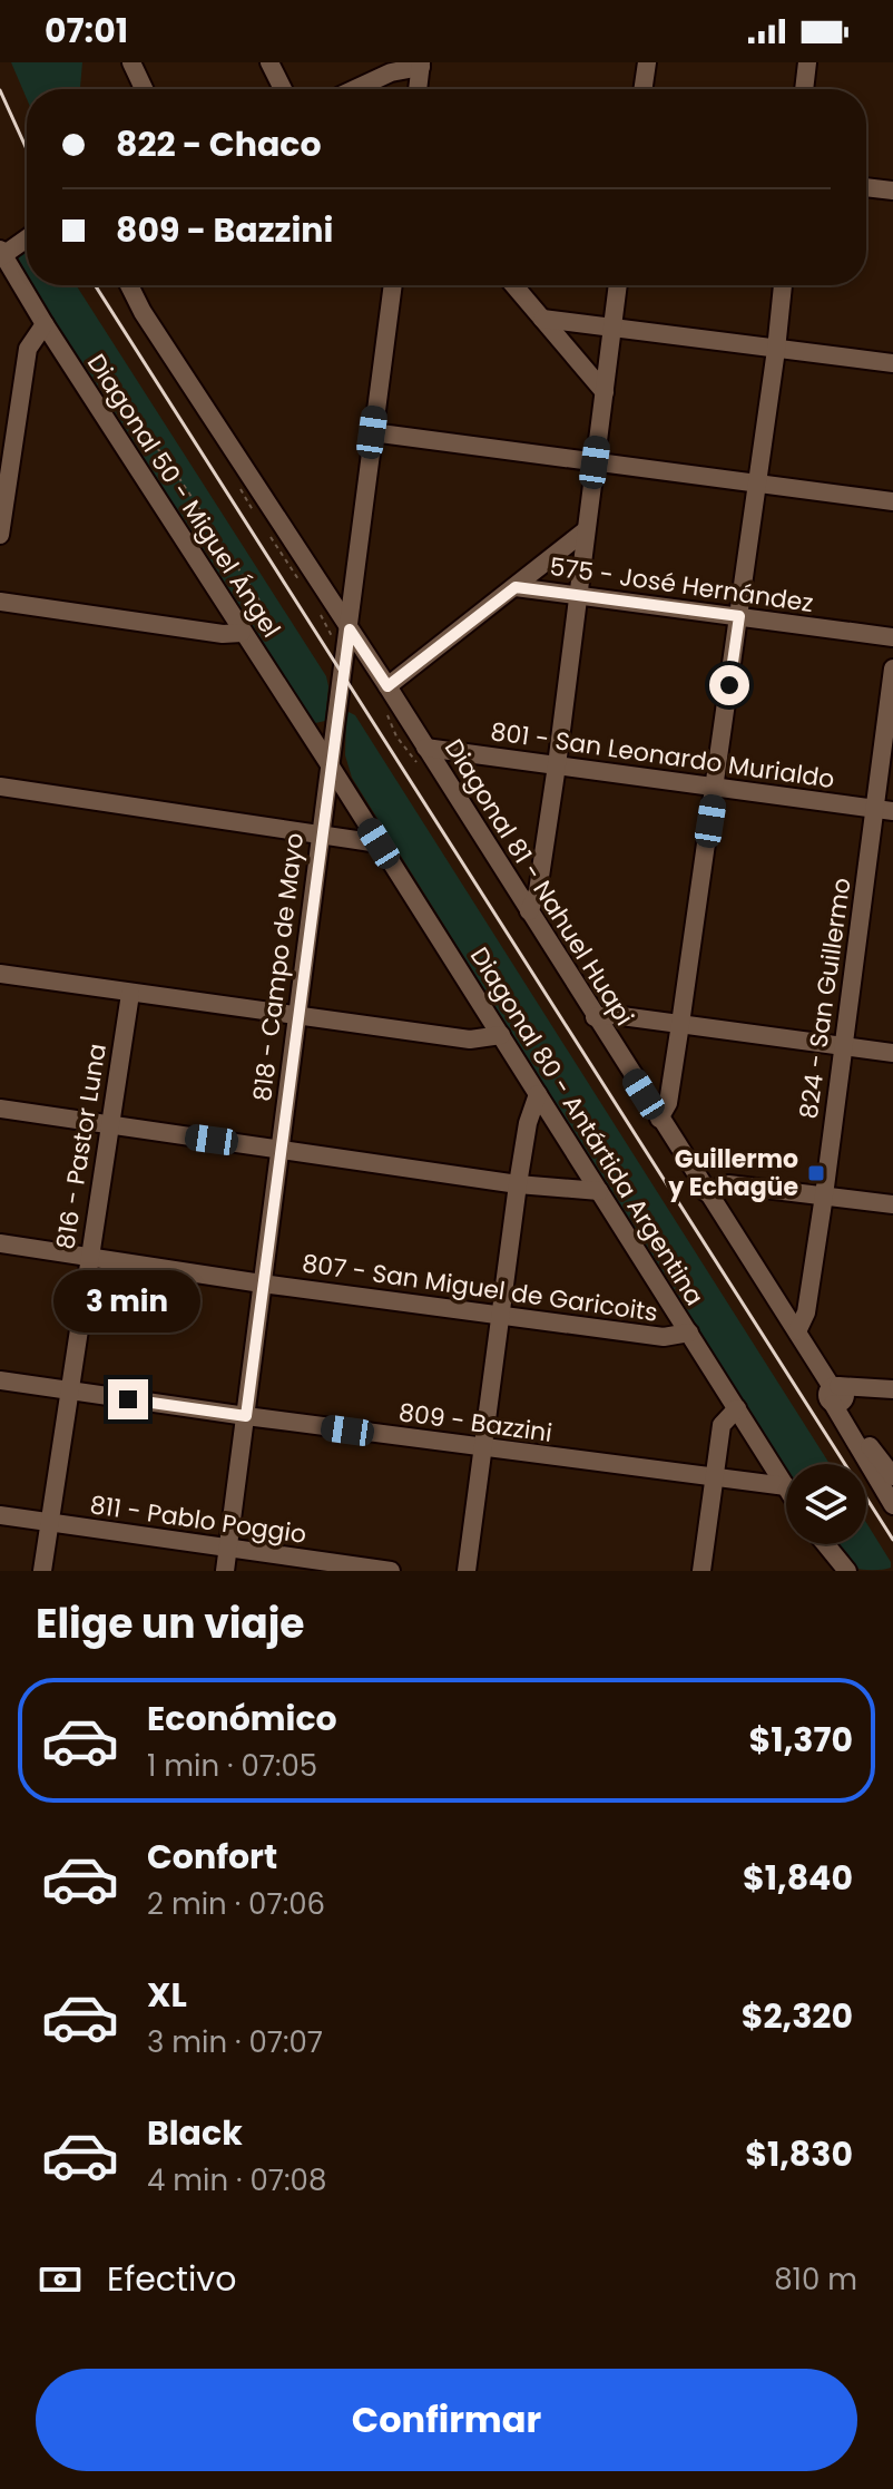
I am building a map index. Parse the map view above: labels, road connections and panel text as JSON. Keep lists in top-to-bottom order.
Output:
{
  "streets": {
    "street": [
      "Diagonal 50 - Miguel Ángel",
      "575 - José Hernández",
      "801 - San Leonardo Murialdo",
      "Diagonal 81 - Nahuel Huapi",
      "818 - Campo de Mayo",
      "824 - San Guillermo",
      "Diagonal 80 - Antártida Argentina",
      "816 - Pastor Luna",
      "807 - San Miguel de Garicoits",
      "809 - Bazzini",
      "811 - Pablo Poggio"
    ]
  },
  "crossings": [
    ["Diagonal 50 - Miguel Ángel", "818 - Campo de Mayo"],
    ["Diagonal 50 - Miguel Ángel", "Diagonal 80 - Antártida Argentina"],
    ["575 - José Hernández", "Diagonal 81 - Nahuel Huapi"],
    ["801 - San Leonardo Murialdo", "Diagonal 81 - Nahuel Huapi"],
    ["801 - San Leonardo Murialdo", "824 - San Guillermo"],
    ["Diagonal 81 - Nahuel Huapi", "818 - Campo de Mayo"],
    ["Diagonal 81 - Nahuel Huapi", "824 - San Guillermo"],
    ["818 - Campo de Mayo", "Diagonal 80 - Antártida Argentina"],
    ["818 - Campo de Mayo", "807 - San Miguel de Garicoits"],
    ["818 - Campo de Mayo", "809 - Bazzini"],
    ["818 - Campo de Mayo", "811 - Pablo Poggio"],
    ["Diagonal 80 - Antártida Argentina", "807 - San Miguel de Garicoits"],
    ["Diagonal 80 - Antártida Argentina", "809 - Bazzini"],
    ["816 - Pastor Luna", "807 - San Miguel de Garicoits"],
    ["816 - Pastor Luna", "809 - Bazzini"],
    ["816 - Pastor Luna", "811 - Pablo Poggio"]
  ],
  "places": {
    "transit": ["Guillermo y Echagüe"]
  },
  "page": {
    "status": "07:01",
    "banner": ["822 - Chaco", "809 - Bazzini"],
    "bubble": "3 min",
    "heading": "Elige un viaje",
    "list": [
      {
        "name": "Económico",
        "note": "1 min · 07:05",
        "value": "$1,370"
      },
      {
        "name": "Confort",
        "note": "2 min · 07:06",
        "value": "$1,840"
      },
      {
        "name": "XL",
        "note": "3 min · 07:07",
        "value": "$2,320"
      },
      {
        "name": "Black",
        "note": "4 min · 07:08",
        "value": "$1,830"
      }
    ],
    "pay": ["Efectivo", "810 m"],
    "buttons": "Confirmar"
  }
}
